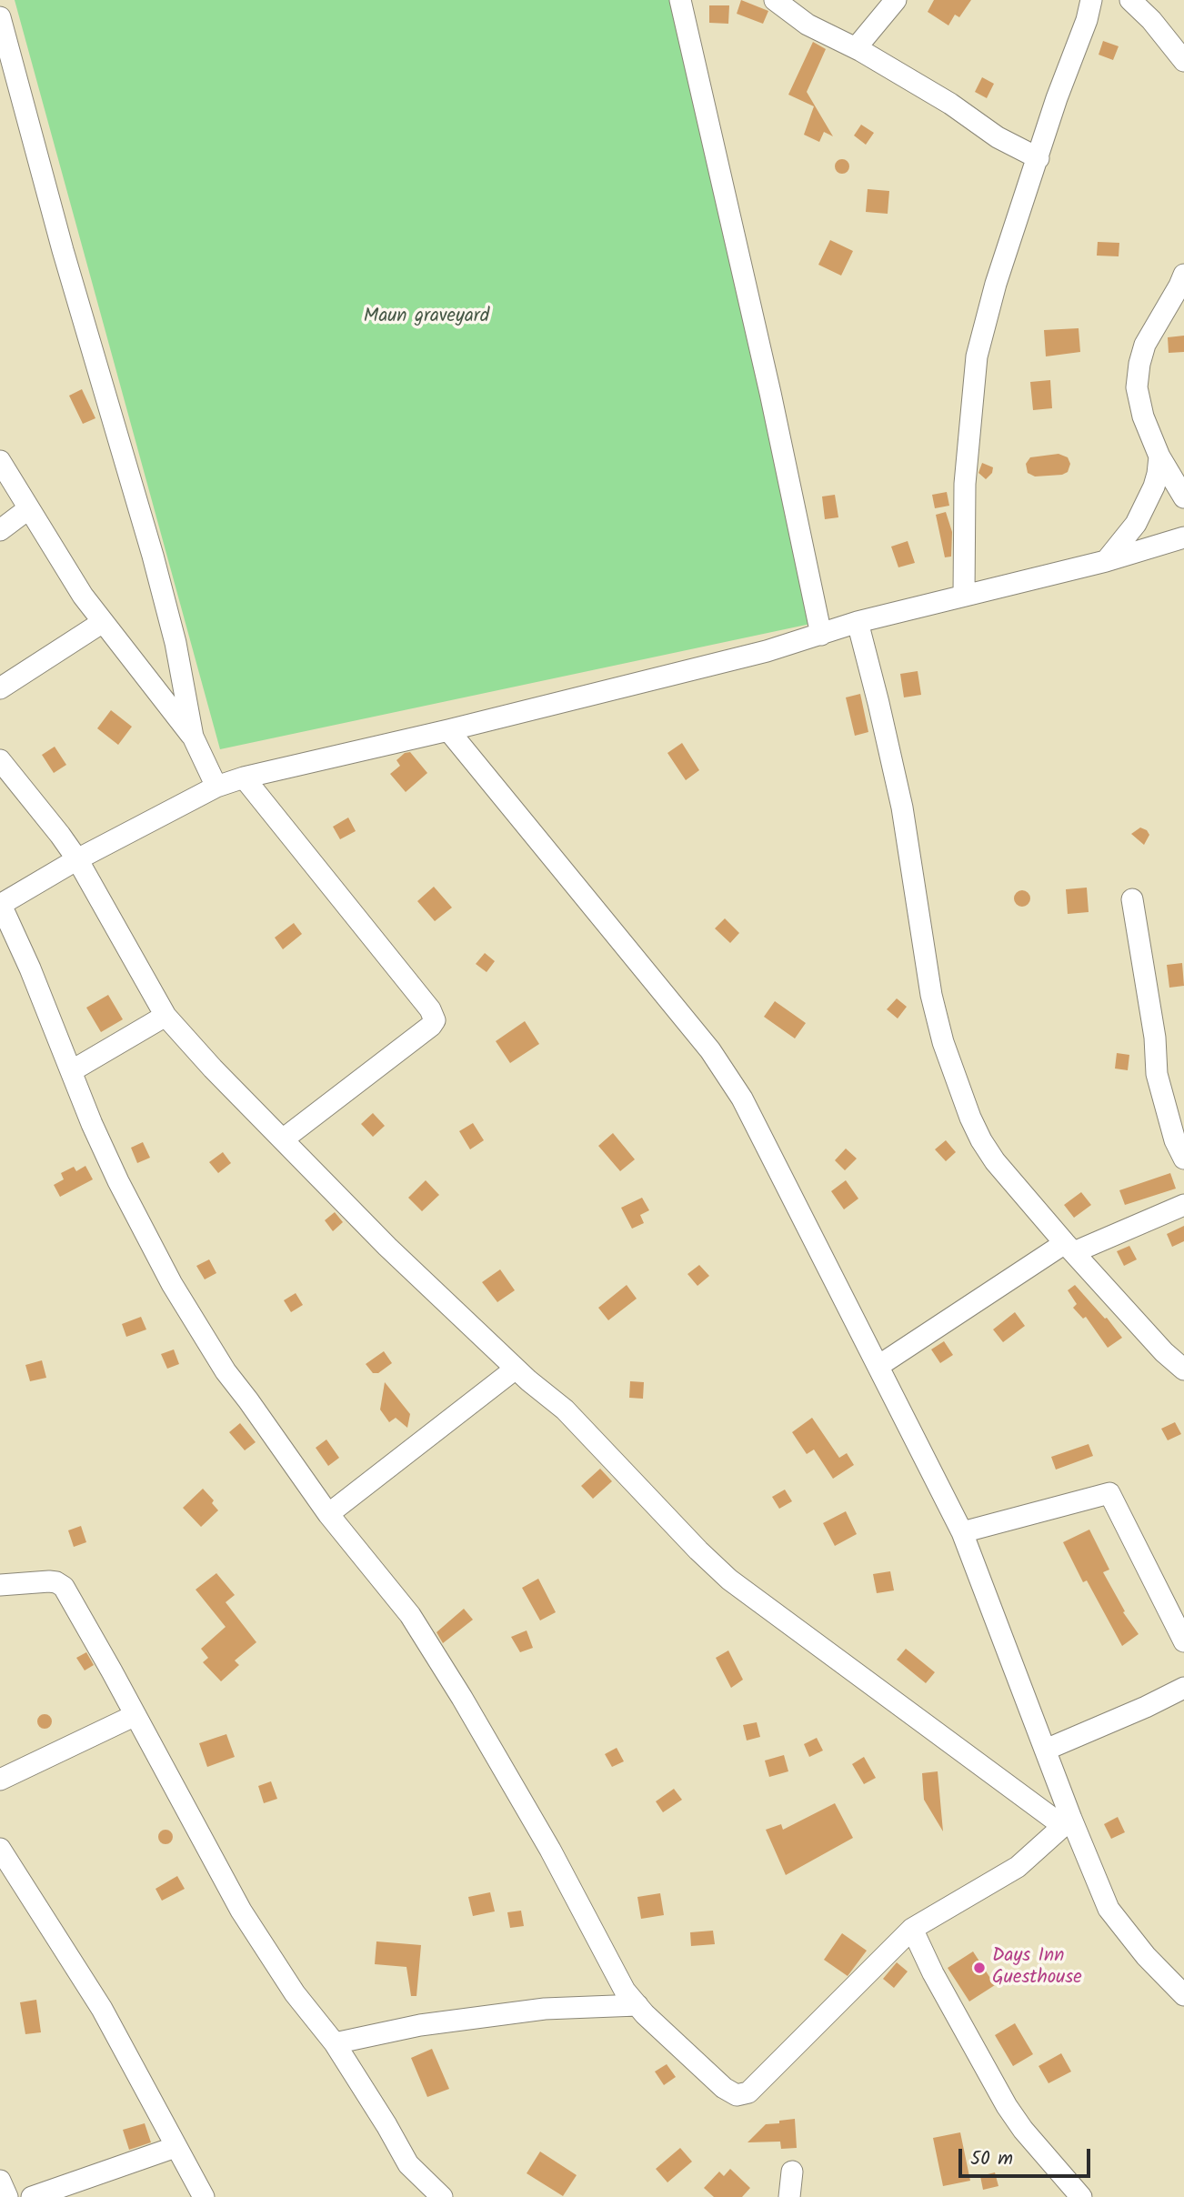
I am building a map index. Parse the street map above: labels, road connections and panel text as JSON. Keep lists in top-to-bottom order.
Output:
{
  "parks": ["Maun graveyard"],
  "places": ["Days Inn Guesthouse"],
  "scale_bar": "50 m"
}
